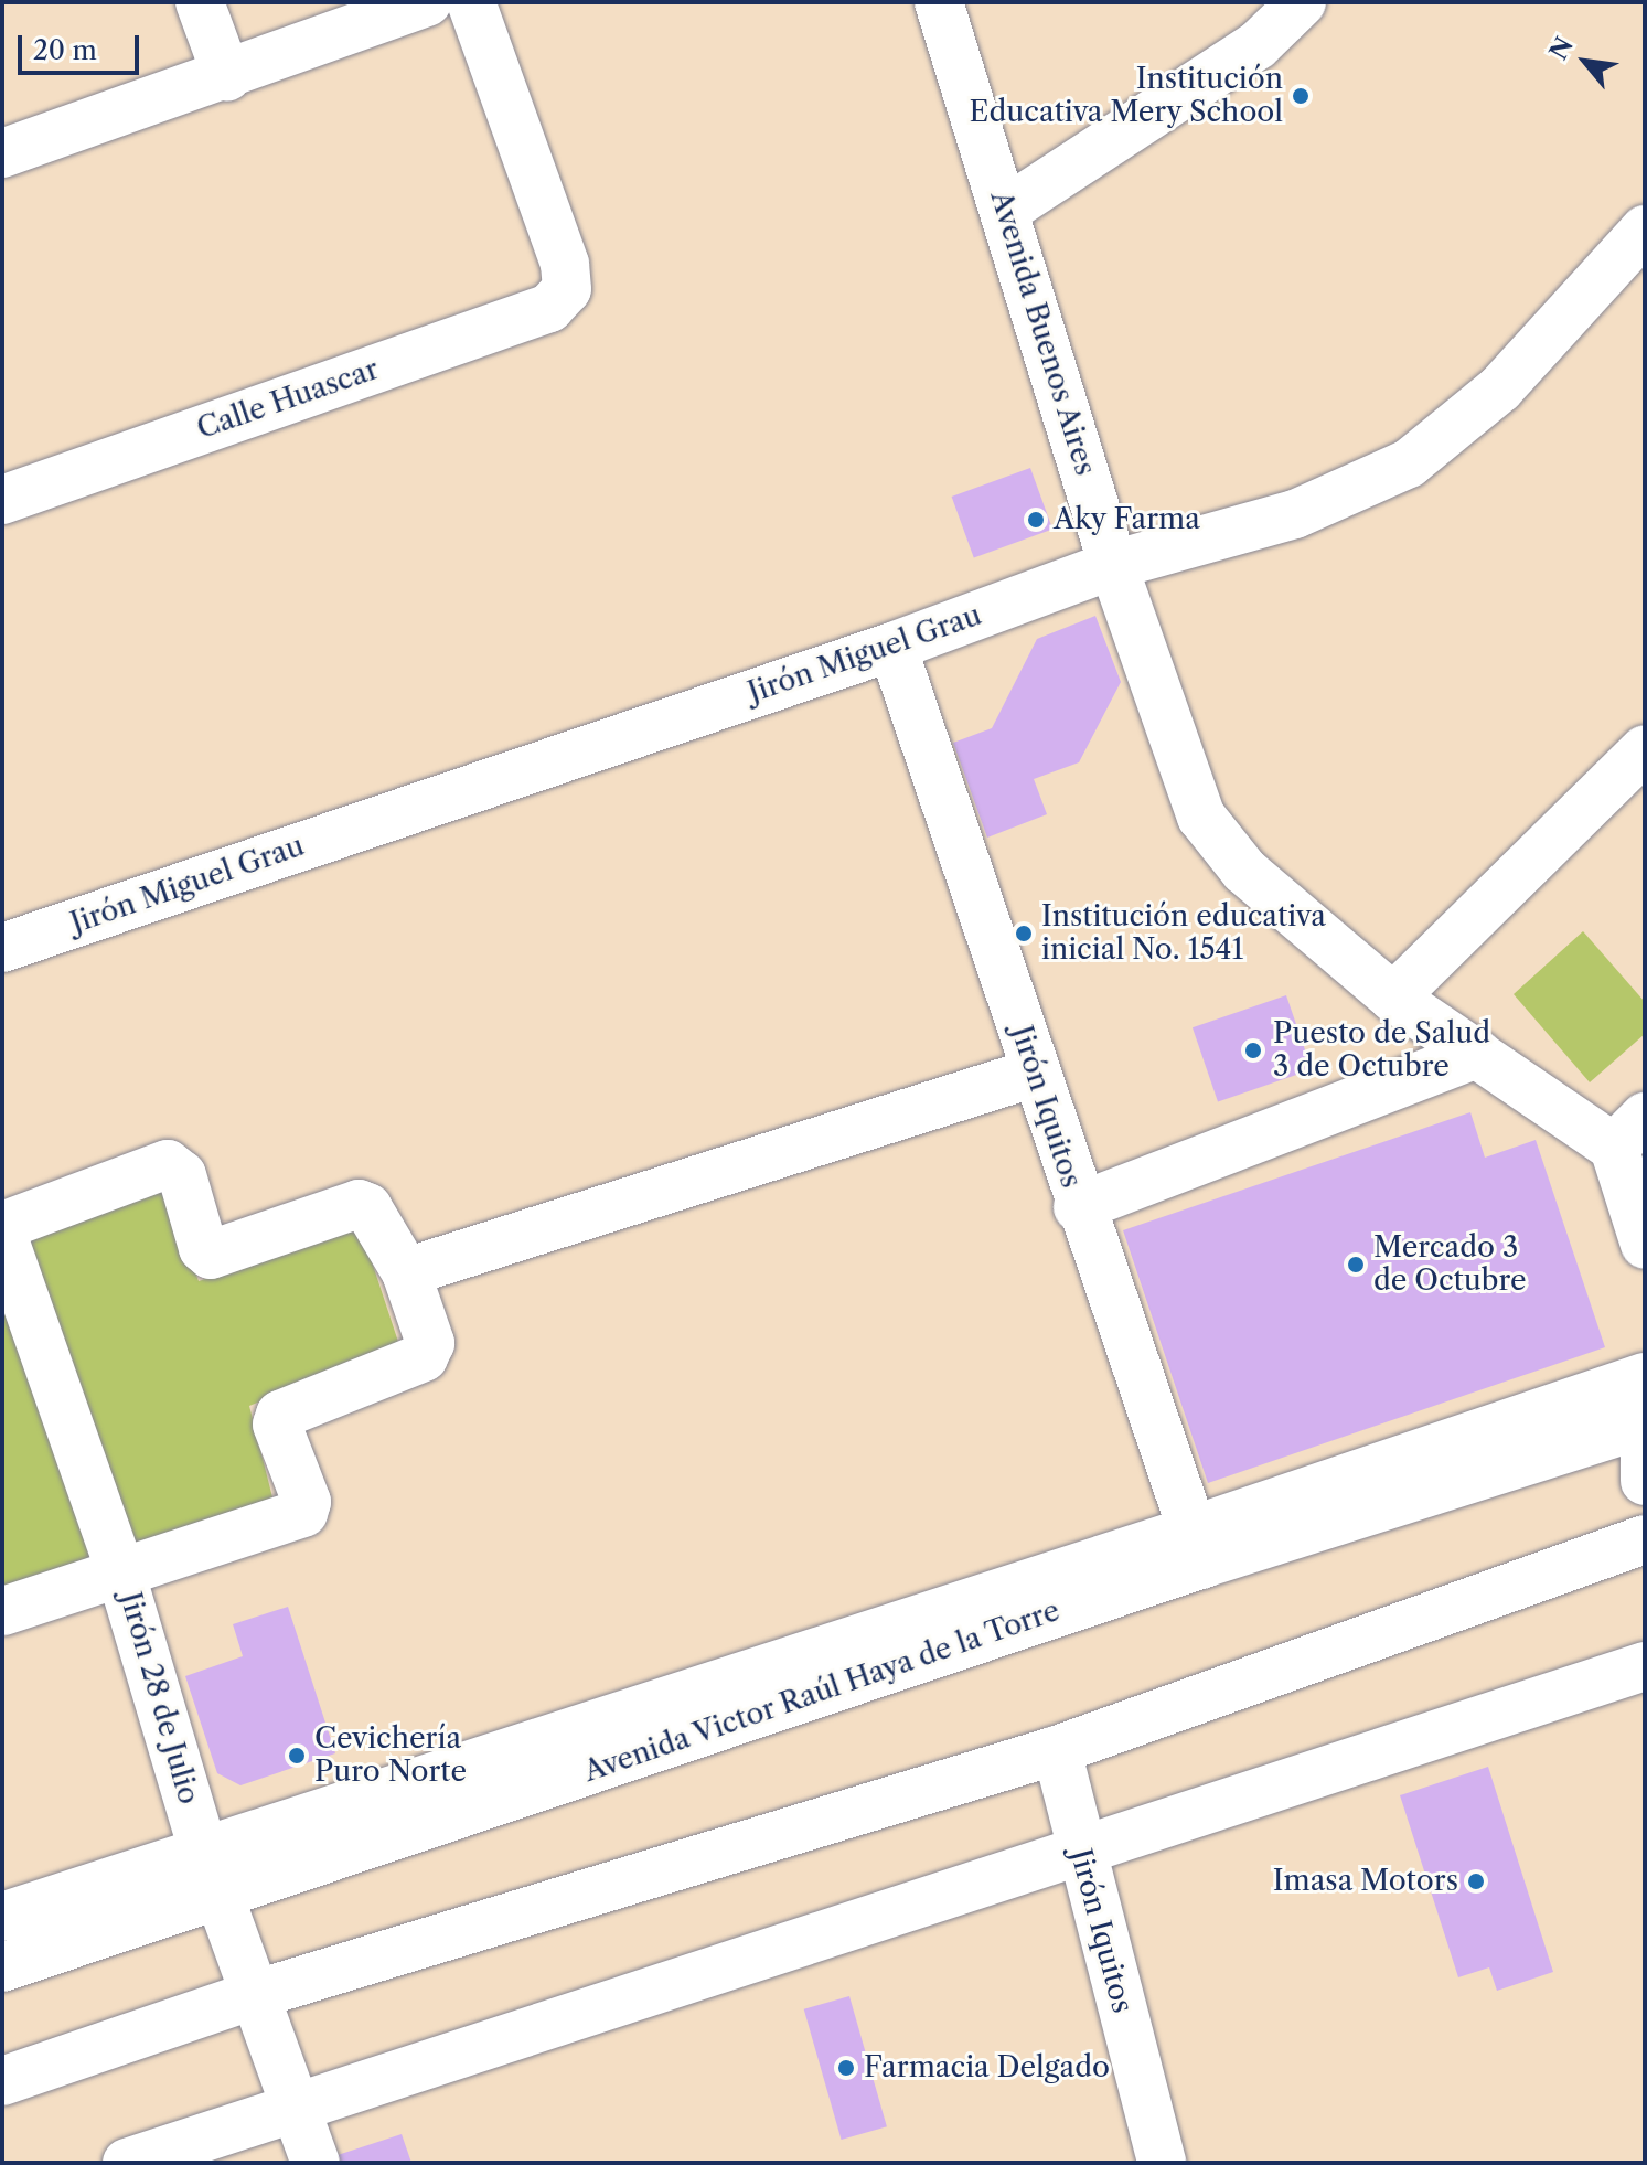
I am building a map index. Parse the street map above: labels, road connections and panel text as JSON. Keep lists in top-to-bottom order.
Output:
{
  "streets": {
    "street": [
      "Avenida Buenos Aires",
      "Calle Huascar",
      "Jirón Miguel Grau",
      "Jirón Iquitos",
      "Avenida Victor Raúl Haya de la Torre",
      "Jirón 28 de Julio"
    ]
  },
  "crossings": [
    ["Avenida Buenos Aires", "Jirón Miguel Grau"],
    ["Jirón Miguel Grau", "Jirón Iquitos"],
    ["Jirón Iquitos", "Avenida Victor Raúl Haya de la Torre"],
    ["Avenida Victor Raúl Haya de la Torre", "Jirón 28 de Julio"]
  ],
  "places": [
    "Institución Educativa Mery School",
    "Aky Farma",
    "Institución educativa inicial No. 1541",
    "Puesto de Salud 3 de Octubre",
    "Mercado 3 de Octubre",
    "Cevichería Puro Norte",
    "Imasa Motors",
    "Farmacia Delgado"
  ],
  "scale_bar": "20 m",
  "north": "top left"
}
